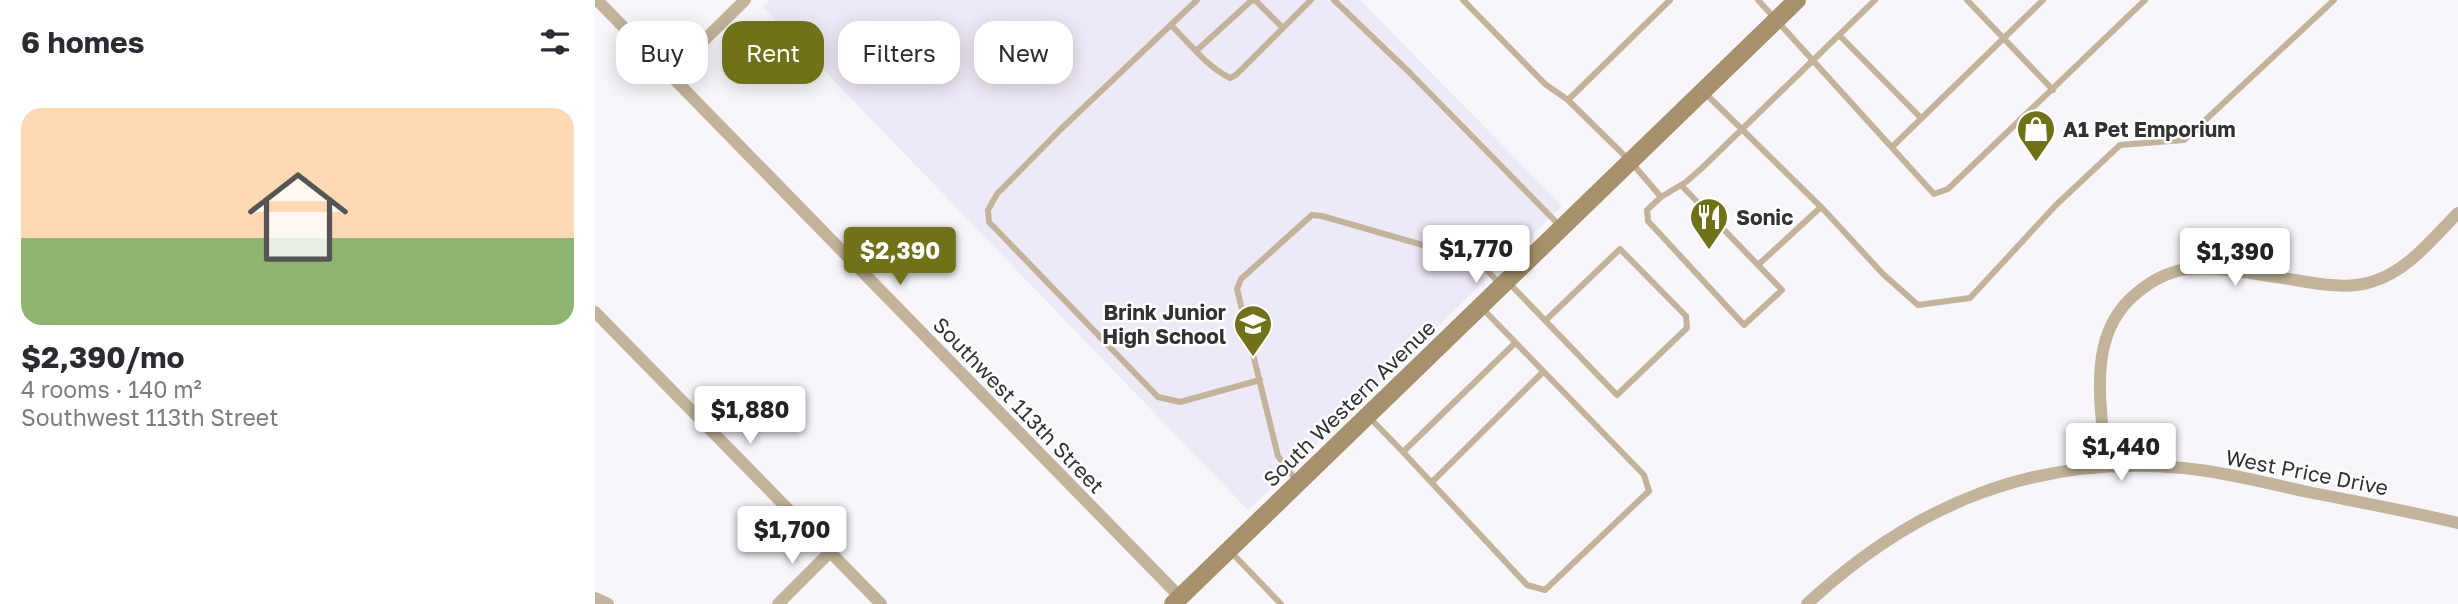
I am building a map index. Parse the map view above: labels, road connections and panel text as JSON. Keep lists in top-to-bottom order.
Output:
{
  "streets": {
    "main road": ["South Western Avenue"],
    "street": ["Southwest 113th Street", "West Price Drive"]
  },
  "crossings": [
    ["South Western Avenue", "Southwest 113th Street"]
  ],
  "places": {
    "shop": ["A1 Pet Emporium"],
    "restaurant": ["Sonic"],
    "school or university": ["Brink Junior High School"]
  },
  "page": {
    "heading": "6 homes",
    "chip": [
      "Buy",
      "Rent",
      "Filters",
      "New"
    ],
    "list": [
      {
        "name": "$2,390/mo",
        "note": "4 rooms · 140 m² · Southwest 113th Street"
      }
    ],
    "price": [
      "$1,770",
      "$2,390",
      "$1,390",
      "$1,880",
      "$1,440",
      "$1,700"
    ]
  }
}
